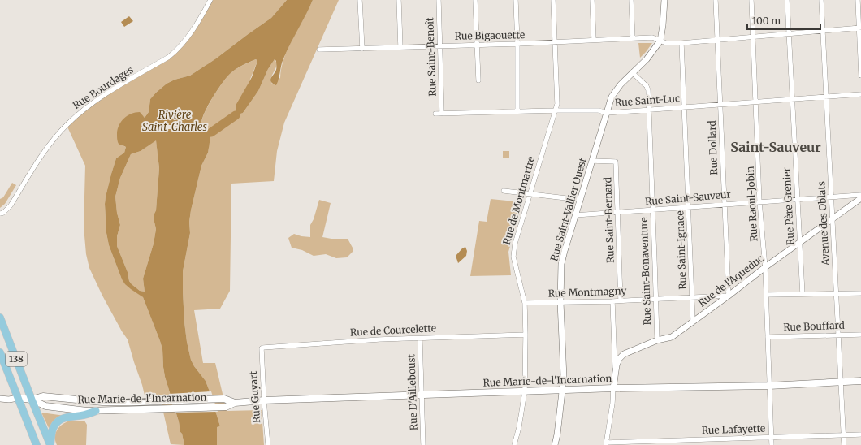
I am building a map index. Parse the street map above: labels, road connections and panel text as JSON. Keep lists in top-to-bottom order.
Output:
{
  "streets": {
    "main road": ["138", "Rue Marie-de-l'Incarnation"],
    "street": [
      "Rue Bigaouette",
      "Rue Saint-Benoît",
      "Rue Bourdages",
      "Rue Saint-Luc",
      "Rue Dollard",
      "Rue Saint-Sauveur",
      "Rue de Montmartre",
      "Rue Raoul-Jobin",
      "Rue Père Grenier",
      "Rue Saint-Vallier Ouest",
      "Rue Saint-Bernard",
      "Avenue des Oblats",
      "Rue Saint-Ignace",
      "Rue Saint-Bonaventure",
      "Rue de l'Aqueduc",
      "Rue Montmagny",
      "Rue Bouffard",
      "Rue de Courcelette",
      "Rue D'Ailleboust",
      "Rue Guyart",
      "Rue Lafayette"
    ]
  },
  "crossings": [
    ["Rue Bigaouette", "Rue Saint-Benoît"],
    ["Rue Bigaouette", "Rue Dollard"],
    ["Rue Bigaouette", "Rue de Montmartre"],
    ["Rue Bigaouette", "Rue Raoul-Jobin"],
    ["Rue Bigaouette", "Rue Père Grenier"],
    ["Rue Bigaouette", "Rue Saint-Vallier Ouest"],
    ["Rue Bigaouette", "Avenue des Oblats"],
    ["Rue Bigaouette", "Rue Saint-Ignace"],
    ["Rue Saint-Benoît", "Rue Saint-Luc"],
    ["Rue Saint-Luc", "Rue Dollard"],
    ["Rue Saint-Luc", "Rue de Montmartre"],
    ["Rue Saint-Luc", "Rue Raoul-Jobin"],
    ["Rue Saint-Luc", "Rue Père Grenier"],
    ["Rue Saint-Luc", "Rue Saint-Vallier Ouest"],
    ["Rue Saint-Luc", "Avenue des Oblats"],
    ["Rue Saint-Luc", "Rue Saint-Ignace"],
    ["Rue Saint-Luc", "Rue Saint-Bonaventure"],
    ["Rue Dollard", "Rue Saint-Sauveur"],
    ["Rue Dollard", "Rue de l'Aqueduc"],
    ["Rue Dollard", "Rue Montmagny"],
    ["Rue Saint-Sauveur", "Rue Raoul-Jobin"],
    ["Rue Saint-Sauveur", "Rue Père Grenier"],
    ["Rue Saint-Sauveur", "Rue Saint-Vallier Ouest"],
    ["Rue Saint-Sauveur", "Rue Saint-Bernard"],
    ["Rue Saint-Sauveur", "Avenue des Oblats"],
    ["Rue Saint-Sauveur", "Rue Saint-Ignace"],
    ["Rue Saint-Sauveur", "Rue Saint-Bonaventure"],
    ["Rue de Montmartre", "Rue Montmagny"],
    ["Rue de Montmartre", "Rue de Courcelette"],
    ["Rue de Montmartre", "Rue Marie-de-l'Incarnation"],
    ["Rue Raoul-Jobin", "Rue de l'Aqueduc"],
    ["Rue Raoul-Jobin", "Rue Bouffard"],
    ["Rue Raoul-Jobin", "Rue Marie-de-l'Incarnation"],
    ["Rue Raoul-Jobin", "Rue Lafayette"],
    ["Rue Père Grenier", "Rue de l'Aqueduc"],
    ["Rue Saint-Vallier Ouest", "Rue Saint-Bernard"],
    ["Rue Saint-Vallier Ouest", "Rue Saint-Bonaventure"],
    ["Rue Saint-Vallier Ouest", "Rue Montmagny"],
    ["Rue Saint-Vallier Ouest", "Rue Marie-de-l'Incarnation"],
    ["Rue Saint-Bernard", "Rue Montmagny"],
    ["Avenue des Oblats", "Rue de l'Aqueduc"],
    ["Avenue des Oblats", "Rue Bouffard"],
    ["Avenue des Oblats", "Rue Marie-de-l'Incarnation"],
    ["Avenue des Oblats", "Rue Lafayette"],
    ["Rue Saint-Ignace", "Rue de l'Aqueduc"],
    ["Rue Saint-Ignace", "Rue Montmagny"],
    ["Rue Saint-Bonaventure", "Rue de l'Aqueduc"],
    ["Rue Saint-Bonaventure", "Rue Montmagny"],
    ["Rue de l'Aqueduc", "Rue Montmagny"],
    ["Rue de Courcelette", "Rue D'Ailleboust"],
    ["Rue de Courcelette", "Rue Guyart"],
    ["138", "Rue Marie-de-l'Incarnation"],
    ["Rue Marie-de-l'Incarnation", "Rue D'Ailleboust"],
    ["Rue Marie-de-l'Incarnation", "Rue Guyart"]
  ],
  "districts": ["Saint-Sauveur"],
  "water": ["Rivière Saint-Charles"],
  "scale_bar": "100 m"
}
